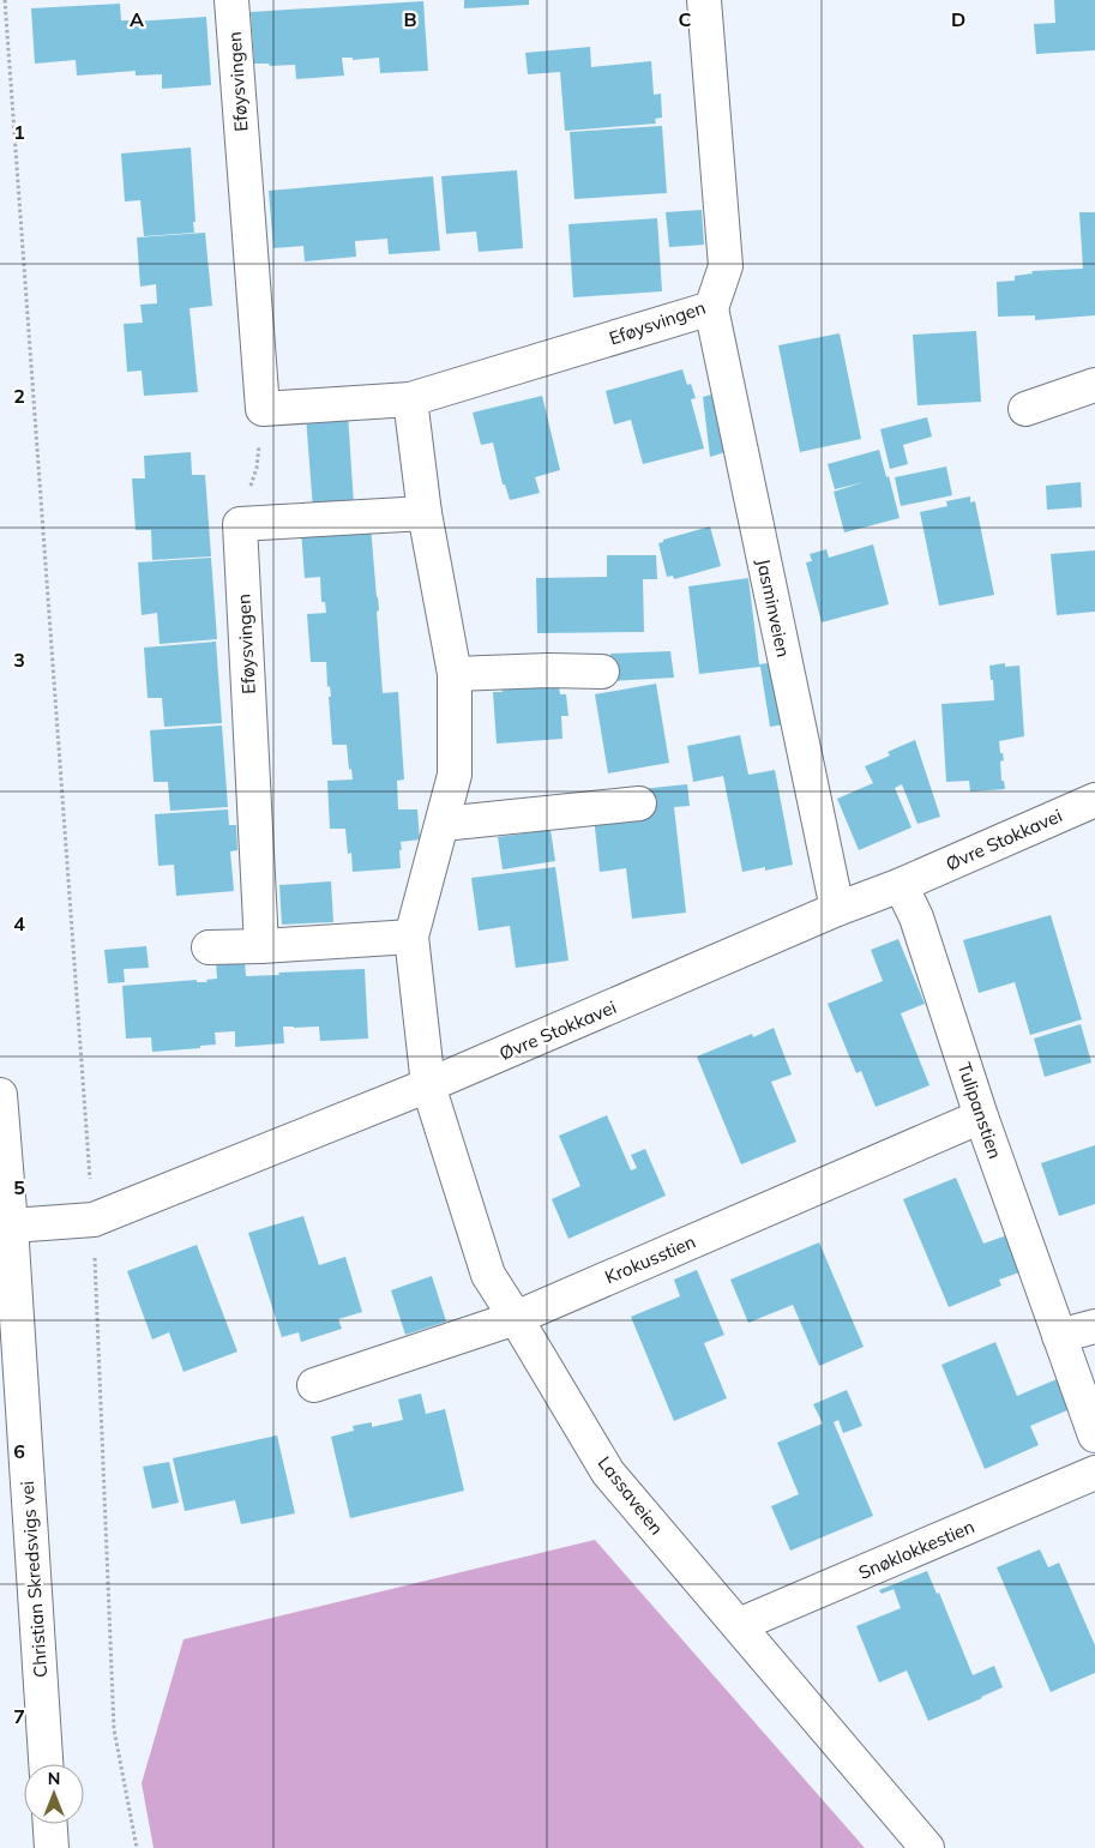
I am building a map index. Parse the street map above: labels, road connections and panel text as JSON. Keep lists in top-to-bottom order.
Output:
{
  "streets": {
    "street": [
      "Eføysvingen",
      "Jasminveien",
      "Øvre Stokkavei",
      "Tulipanstien",
      "Krokusstien",
      "Lassaveien",
      "Snøklokkestien",
      "Christian Skredsvigs vei"
    ]
  },
  "crossings": [
    ["Eføysvingen", "Jasminveien"],
    ["Jasminveien", "Øvre Stokkavei"],
    ["Øvre Stokkavei", "Tulipanstien"],
    ["Øvre Stokkavei", "Lassaveien"],
    ["Øvre Stokkavei", "Christian Skredsvigs vei"],
    ["Tulipanstien", "Krokusstien"],
    ["Krokusstien", "Lassaveien"],
    ["Lassaveien", "Snøklokkestien"]
  ],
  "north": "top",
  "grid": {
    "columns": [
      "A",
      "B",
      "C",
      "D"
    ],
    "rows": [
      "1",
      "2",
      "3",
      "4",
      "5",
      "6",
      "7"
    ]
  }
}
